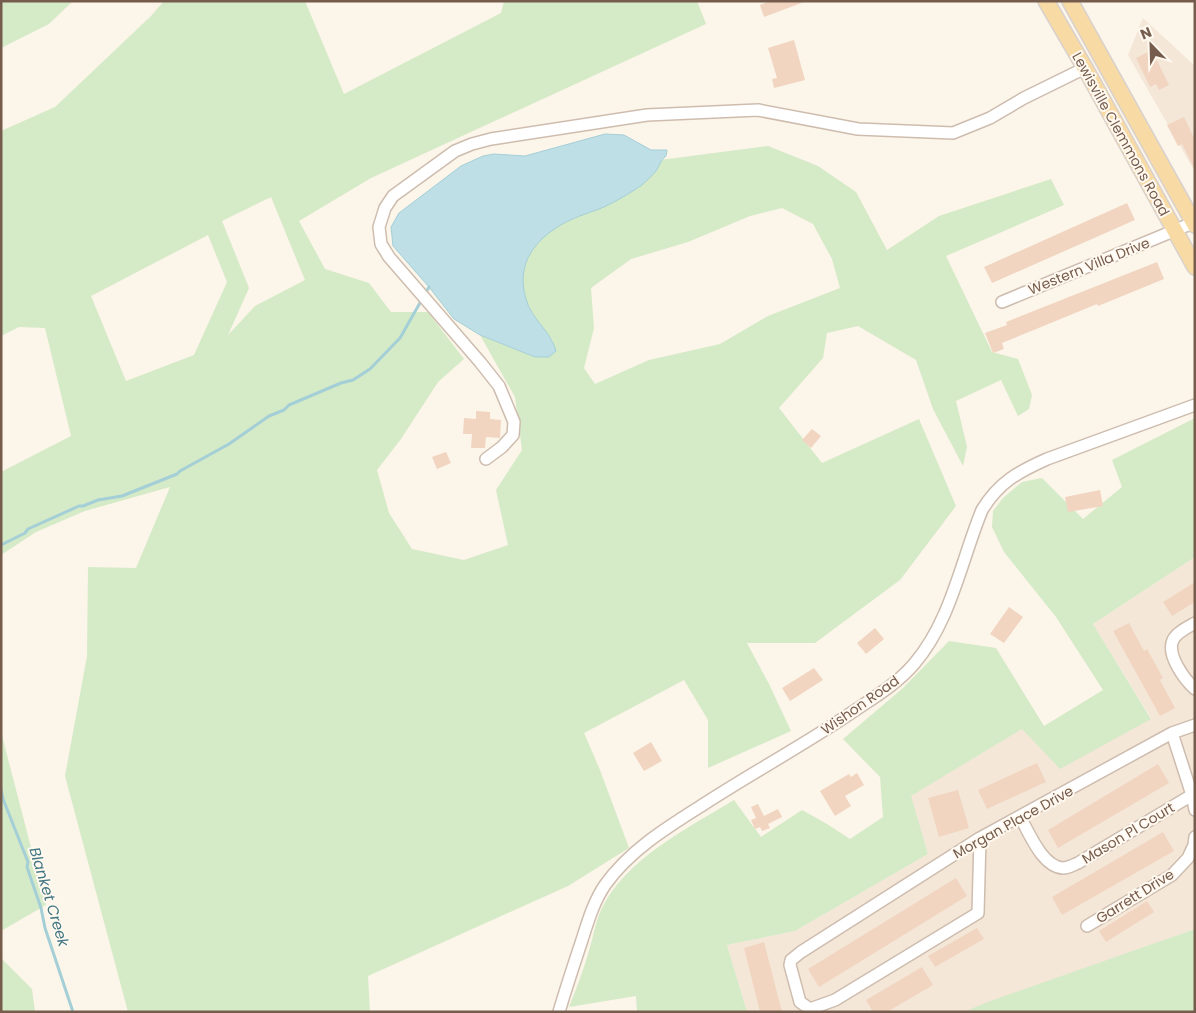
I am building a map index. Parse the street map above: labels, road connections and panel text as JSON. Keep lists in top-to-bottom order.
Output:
{
  "streets": {
    "main road": ["Lewisville Clemmons Road"],
    "street": [
      "Western Villa Drive",
      "Wishon Road",
      "Morgan Place Drive",
      "Mason Pl Court",
      "Garrett Drive"
    ]
  },
  "crossings": [
    ["Lewisville Clemmons Road", "Western Villa Drive"],
    ["Morgan Place Drive", "Mason Pl Court"]
  ],
  "water": ["Blanket Creek"],
  "north": "top left"
}
